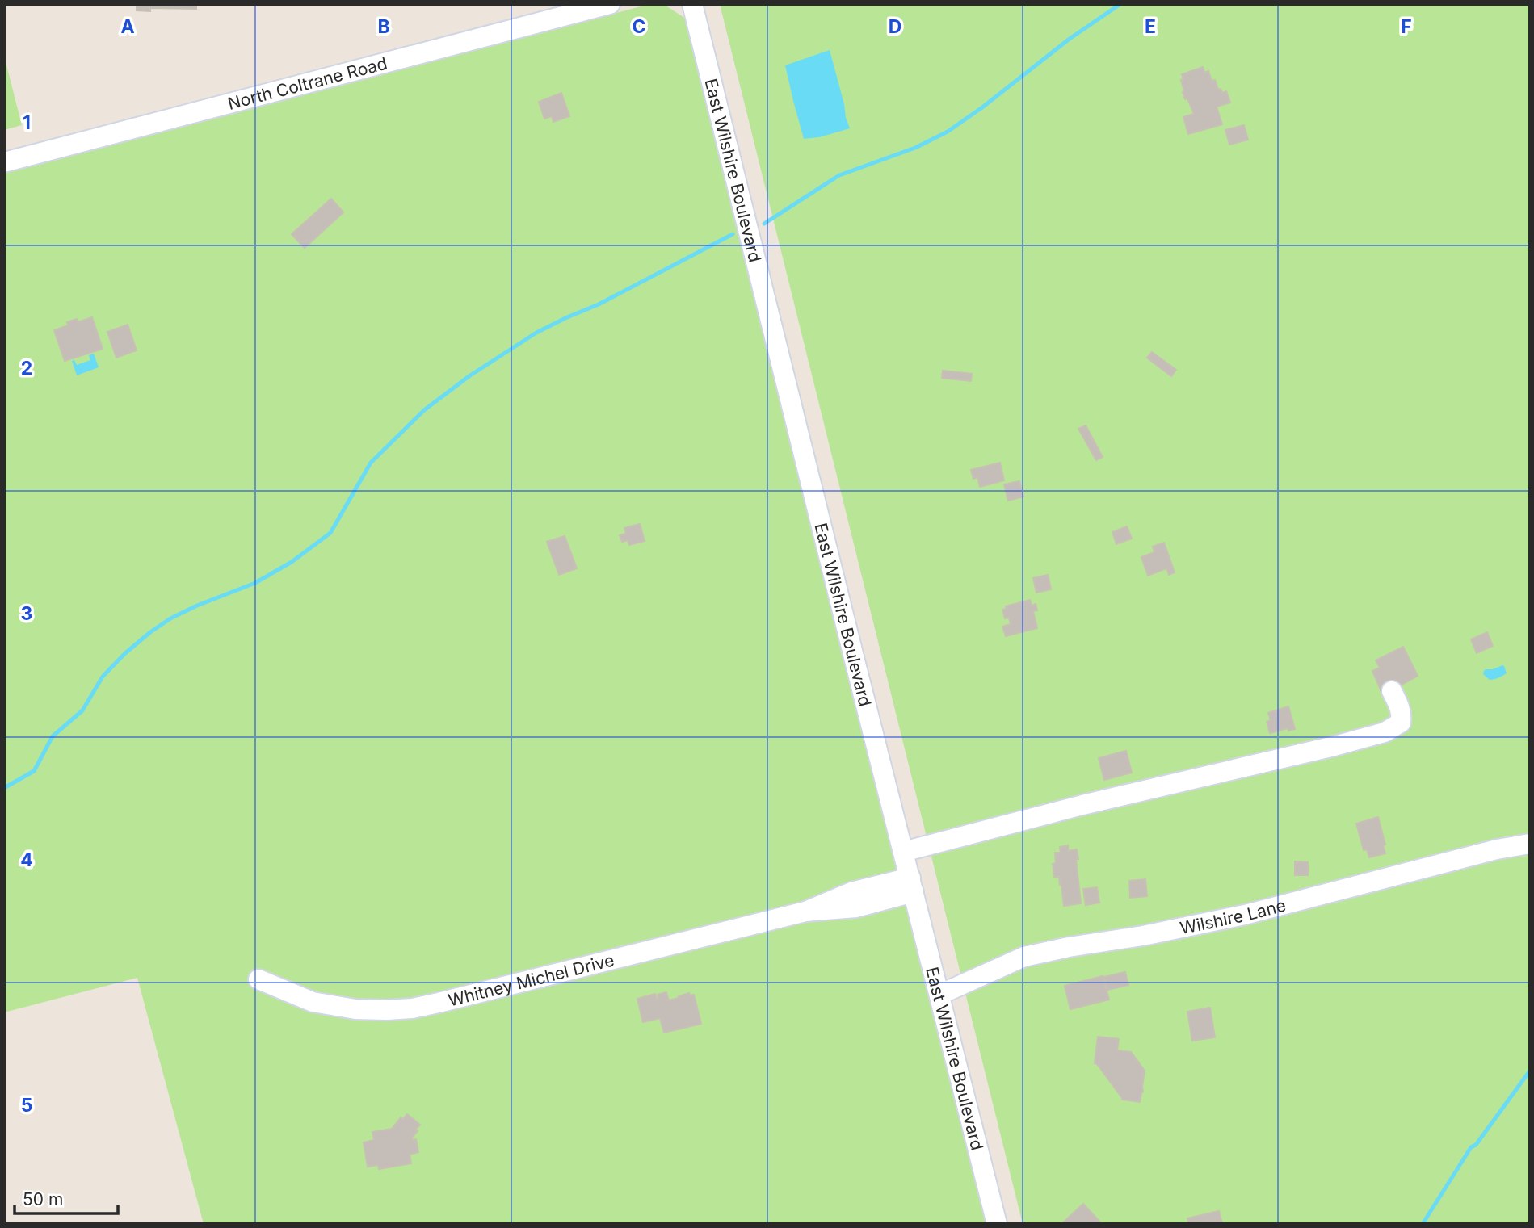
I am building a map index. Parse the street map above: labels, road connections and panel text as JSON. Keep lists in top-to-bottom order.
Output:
{
  "streets": {
    "street": [
      "North Coltrane Road",
      "East Wilshire Boulevard",
      "Wilshire Lane",
      "Whitney Michel Drive"
    ]
  },
  "crossings": [
    ["East Wilshire Boulevard", "Wilshire Lane"],
    ["East Wilshire Boulevard", "Whitney Michel Drive"]
  ],
  "scale_bar": "50 m",
  "grid": {
    "columns": [
      "A",
      "B",
      "C",
      "D",
      "E",
      "F"
    ],
    "rows": [
      "1",
      "2",
      "3",
      "4",
      "5"
    ]
  }
}
